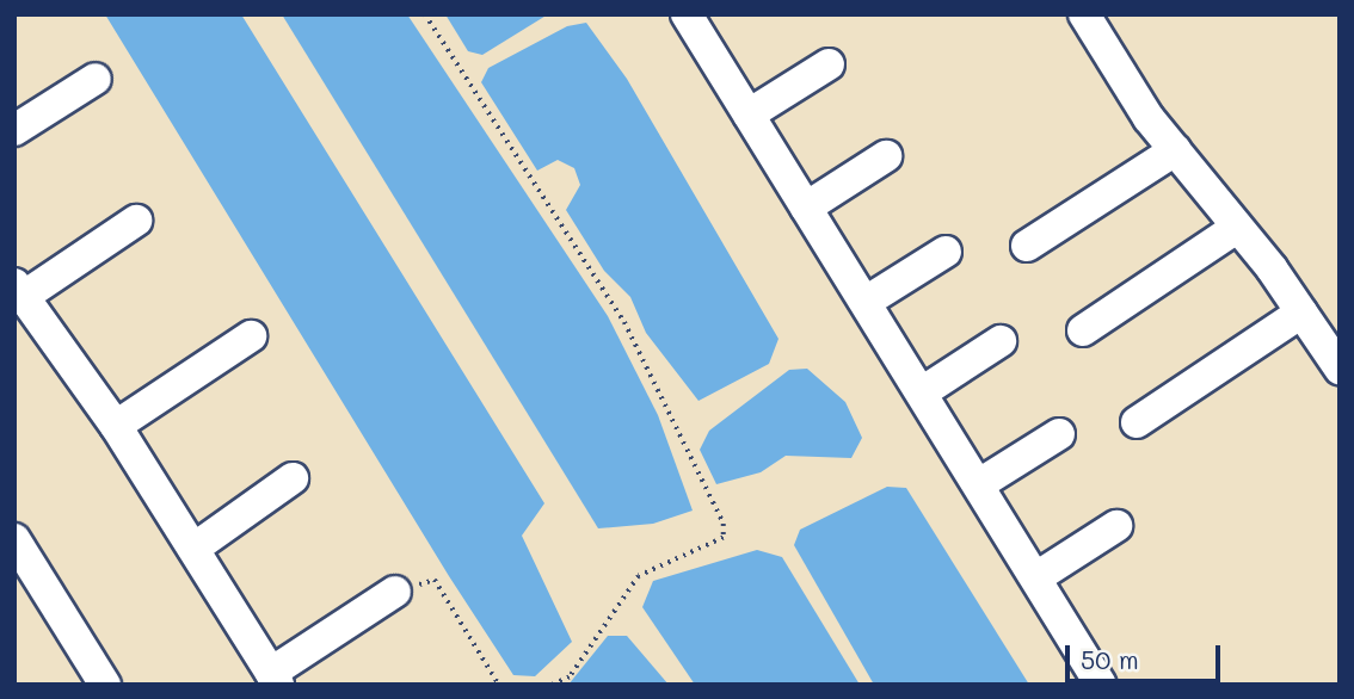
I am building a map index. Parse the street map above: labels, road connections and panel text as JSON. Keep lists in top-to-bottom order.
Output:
{
  "scale_bar": "50 m"
}
